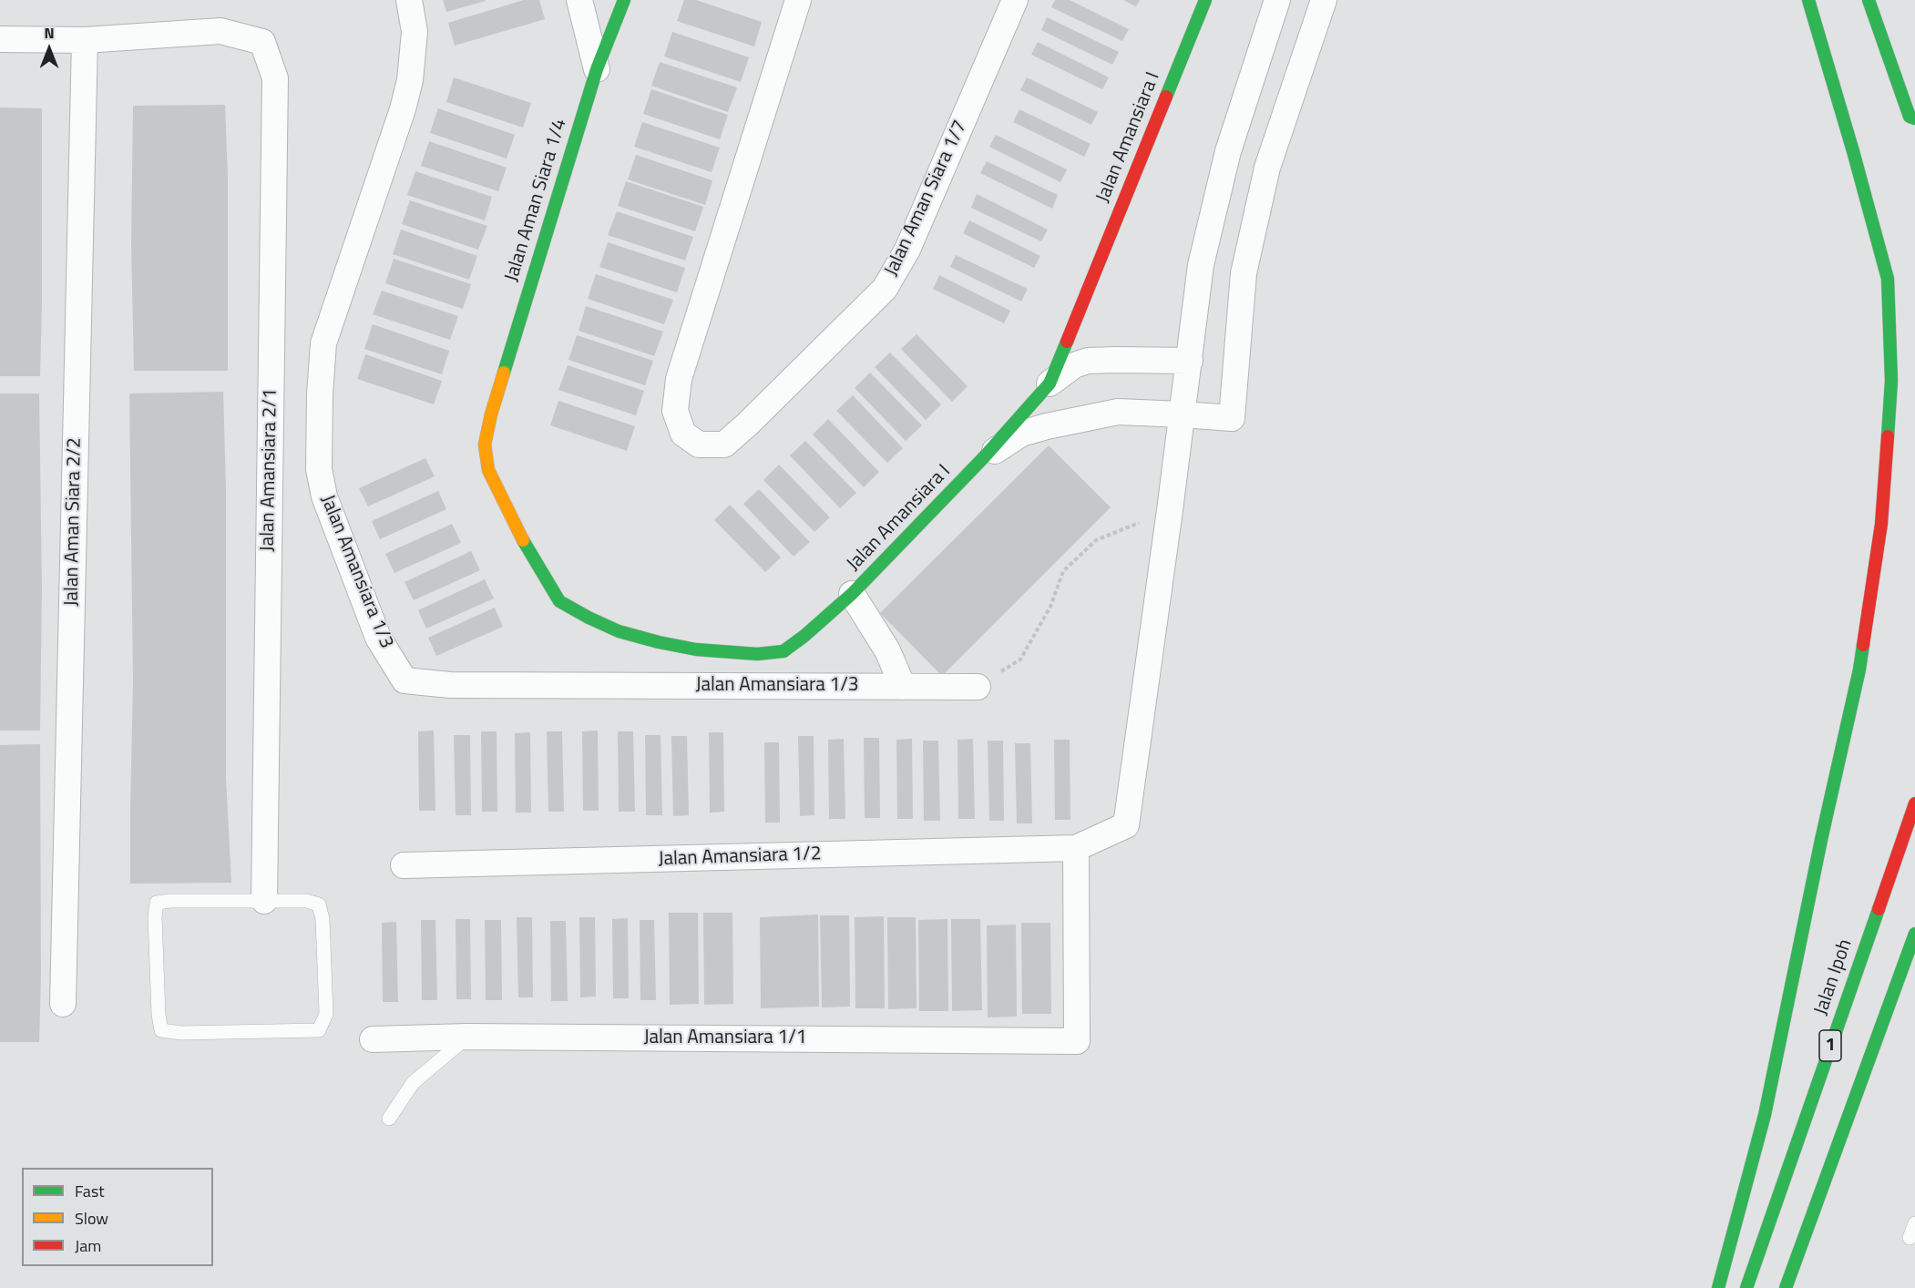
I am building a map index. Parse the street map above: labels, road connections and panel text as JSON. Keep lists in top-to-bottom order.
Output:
{
  "streets": {
    "main road": [
      "Jalan Amansiara I",
      "Jalan Aman Siara 1/4",
      "Jalan Ipoh",
      "1"
    ],
    "street": [
      "Jalan Aman Siara 1/7",
      "Jalan Amansiara 2/1",
      "Jalan Aman Siara 2/2",
      "Jalan Amansiara 1/3",
      "Jalan Amansiara 1/2",
      "Jalan Amansiara 1/1"
    ]
  },
  "crossings": [
    ["Jalan Amansiara I", "Jalan Aman Siara 1/4"],
    ["Jalan Amansiara 2/1", "Jalan Aman Siara 2/2"],
    ["Jalan Amansiara 1/2", "Jalan Amansiara 1/1"]
  ],
  "legend": ["Fast", "Slow", "Jam"],
  "north": "top"
}
